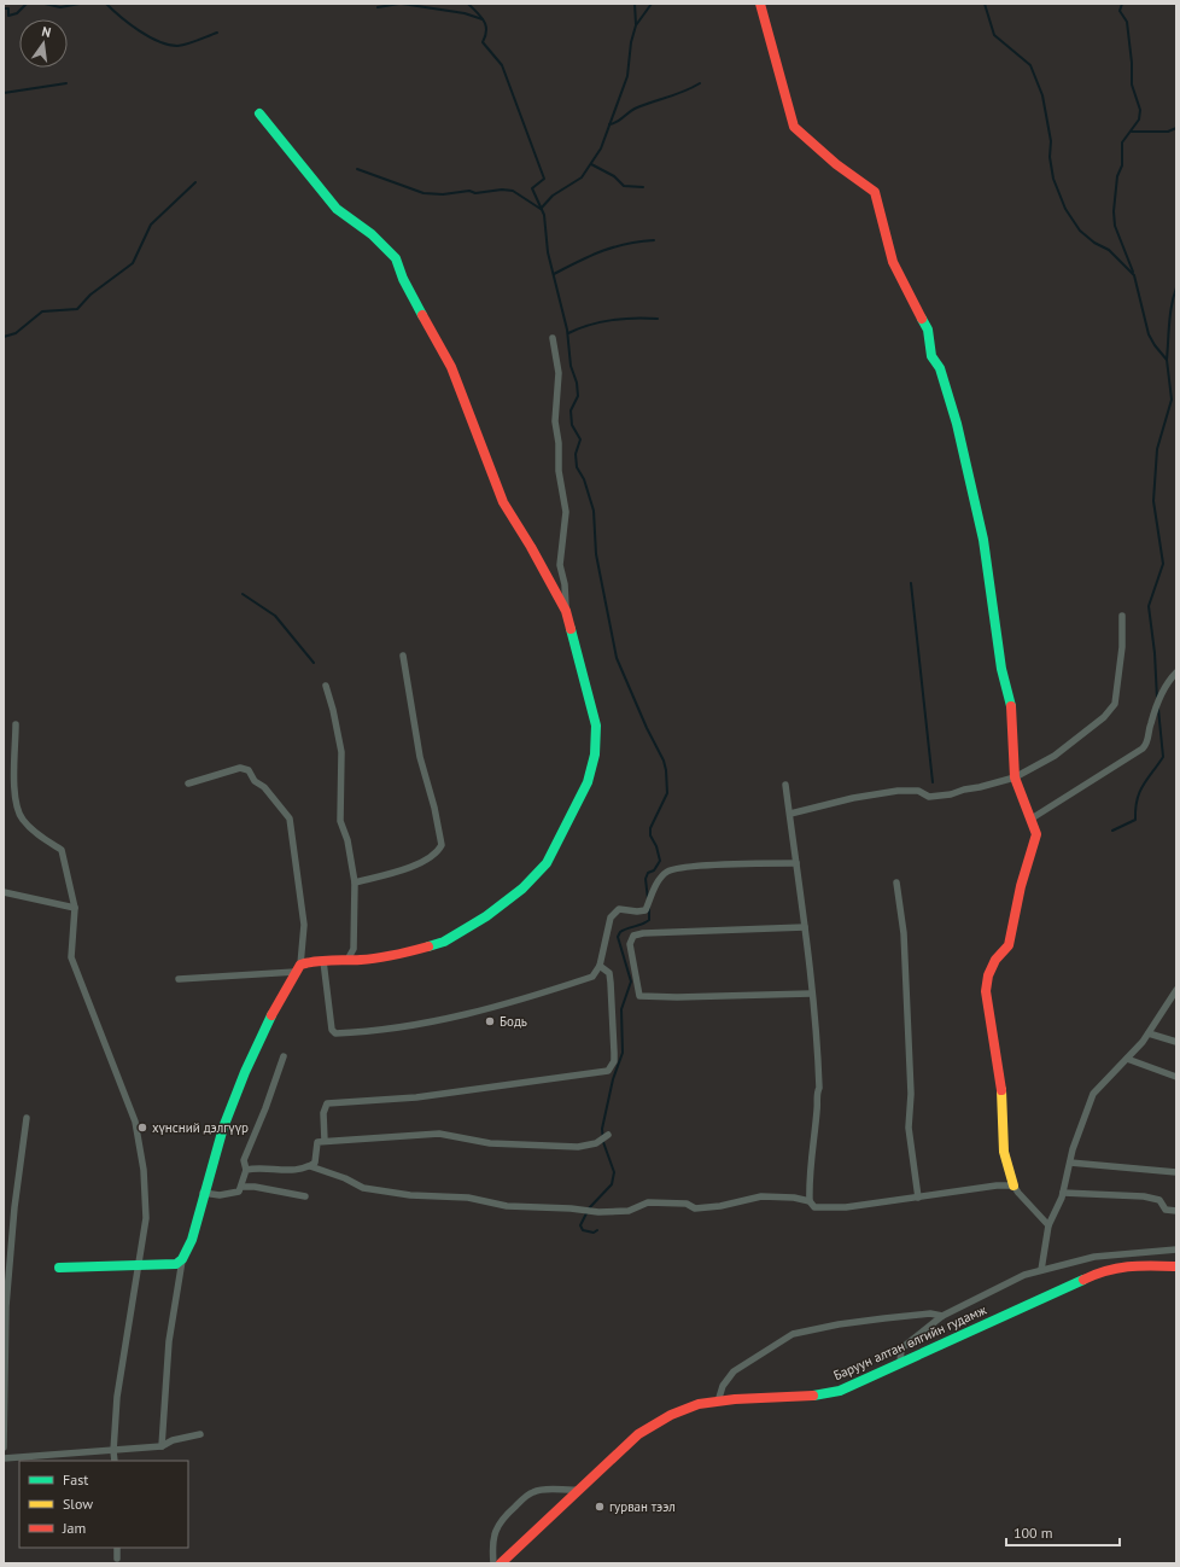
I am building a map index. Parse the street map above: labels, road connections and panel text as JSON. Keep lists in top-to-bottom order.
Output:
{
  "streets": {
    "street": ["Баруун алтан өлгийн гудамж"]
  },
  "places": ["Бодь", "хүнсний дэлгүүр", "гурван тээл"],
  "legend": ["Fast", "Slow", "Jam"],
  "scale_bar": "100 m",
  "north": "top"
}
